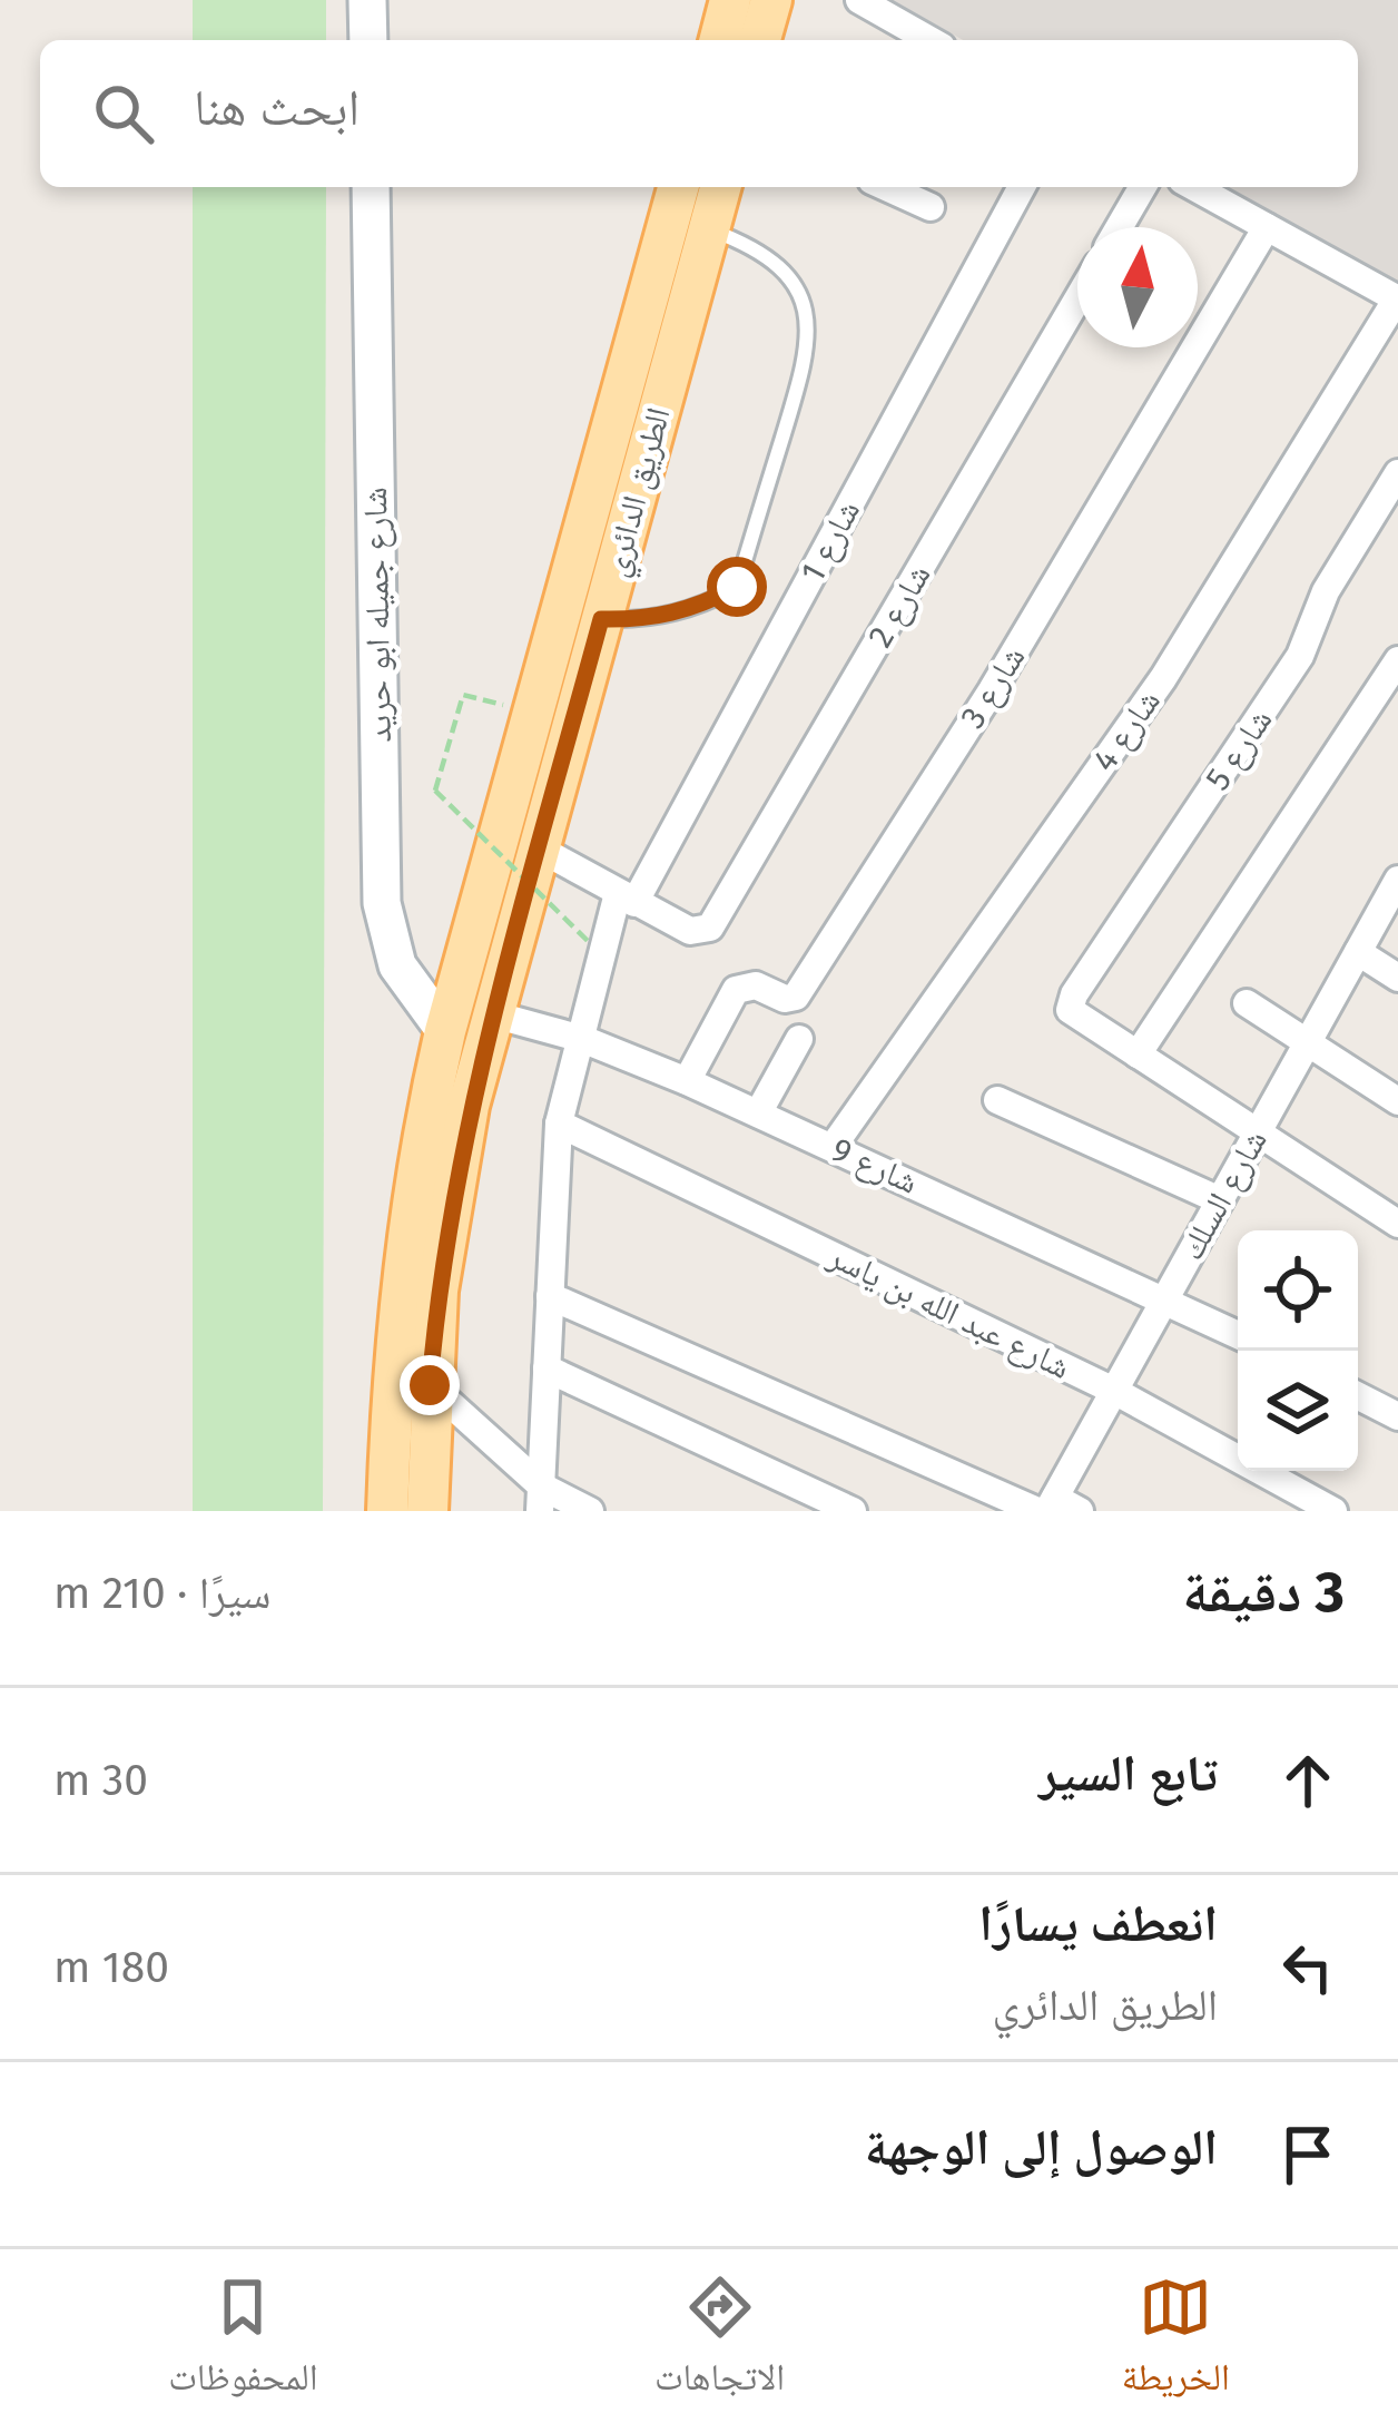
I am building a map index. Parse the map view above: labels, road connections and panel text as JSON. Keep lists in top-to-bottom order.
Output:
{
  "streets": {
    "main road": ["الطريق الدائري"],
    "street": [
      "شارع 1",
      "شارع 2",
      "شارع جميله ابو حريد",
      "شارع 3",
      "شارع 4",
      "شارع 5",
      "شارع 9",
      "شارع السلك",
      "شارع عبد الله بن ياسر"
    ]
  },
  "crossings": [
    ["الطريق الدائري", "شارع جميله ابو حريد"],
    ["الطريق الدائري", "شارع 9"],
    ["شارع 1", "شارع 2"],
    ["شارع 1", "شارع 9"],
    ["شارع 1", "شارع عبد الله بن ياسر"],
    ["شارع 3", "شارع 9"],
    ["شارع 4", "شارع 9"],
    ["شارع 9", "شارع السلك"],
    ["شارع السلك", "شارع عبد الله بن ياسر"]
  ],
  "north": "top",
  "page": {
    "search": "ابحث هنا",
    "heading": ["3 دقيقة", "سيرًا · 210 m"],
    "list": [
      ["تابع السير", "30 m"],
      ["انعطف يسارًا", "الطريق الدائري", "180 m"],
      "الوصول إلى الوجهة"
    ],
    "nav": ["الخريطة", "الاتجاهات", "المحفوظات"]
  }
}
